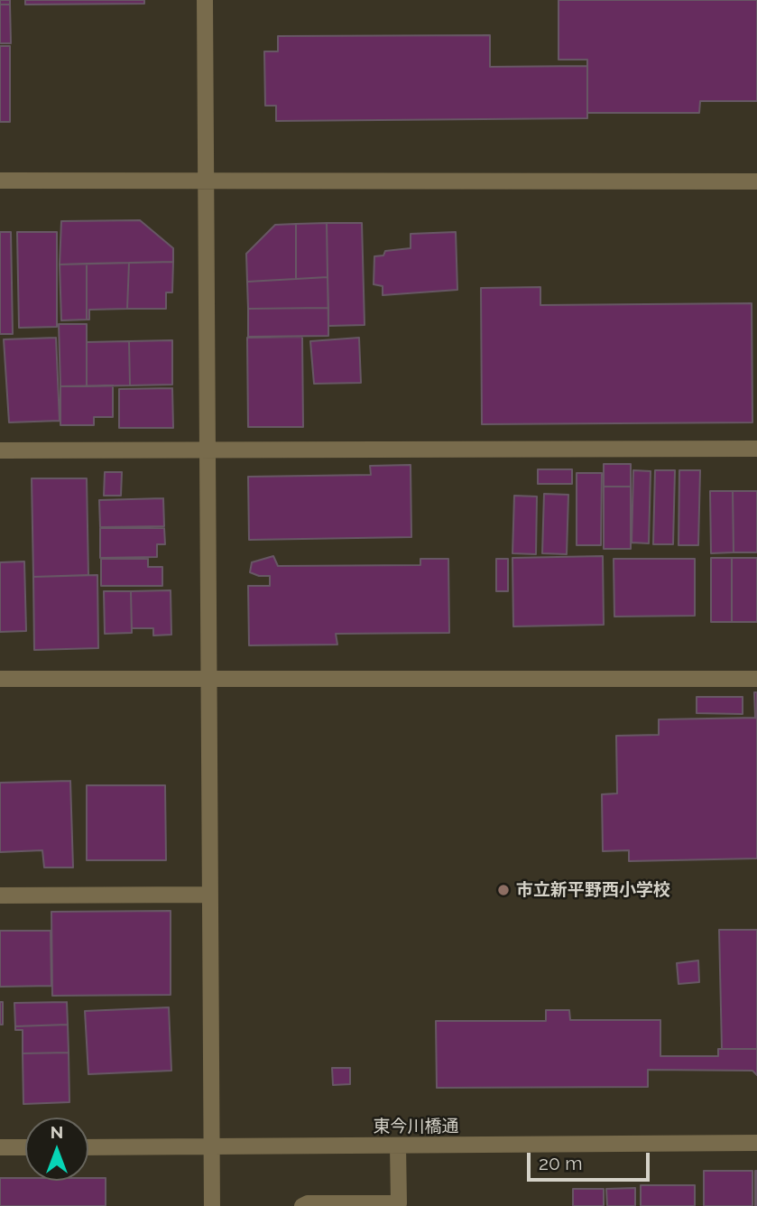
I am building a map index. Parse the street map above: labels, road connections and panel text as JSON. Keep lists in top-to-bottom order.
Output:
{
  "streets": {
    "street": ["東今川橋通"]
  },
  "places": ["市立新平野西小学校"],
  "scale_bar": "20 m",
  "north": "top"
}
